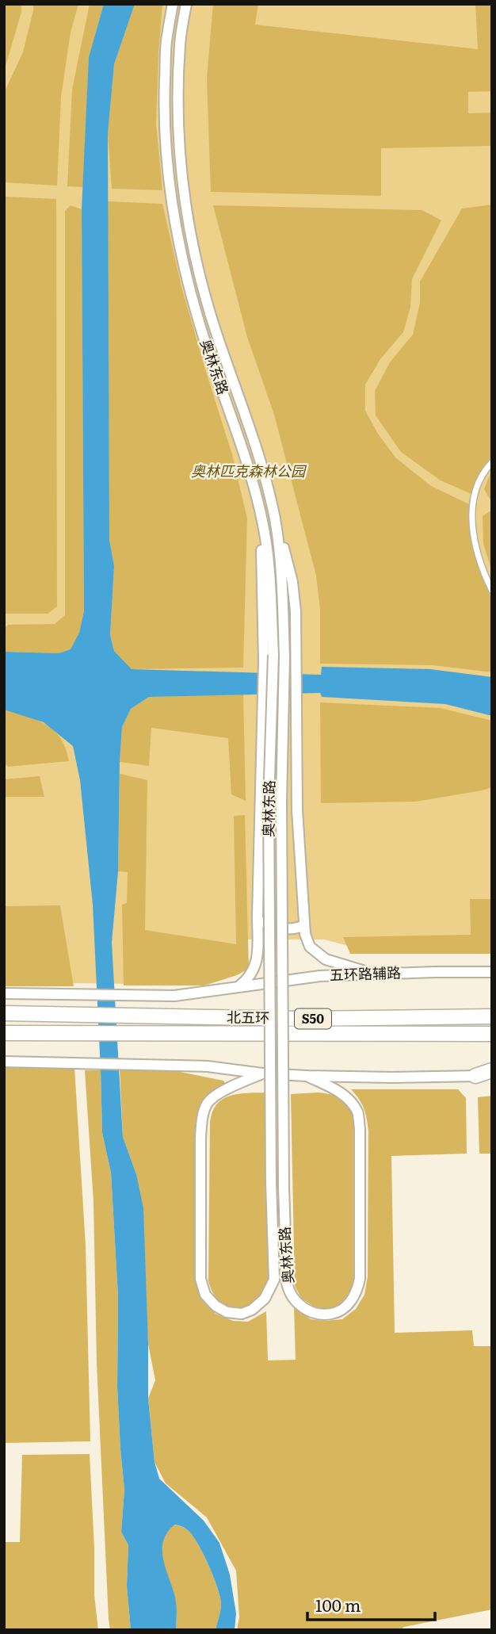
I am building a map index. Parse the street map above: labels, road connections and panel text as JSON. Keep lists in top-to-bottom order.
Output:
{
  "streets": {
    "highway": ["北五环", "S50"],
    "main road": ["奥林东路", "五环路辅路"]
  },
  "parks": ["奥林匹克森林公园"],
  "scale_bar": "100 m"
}
